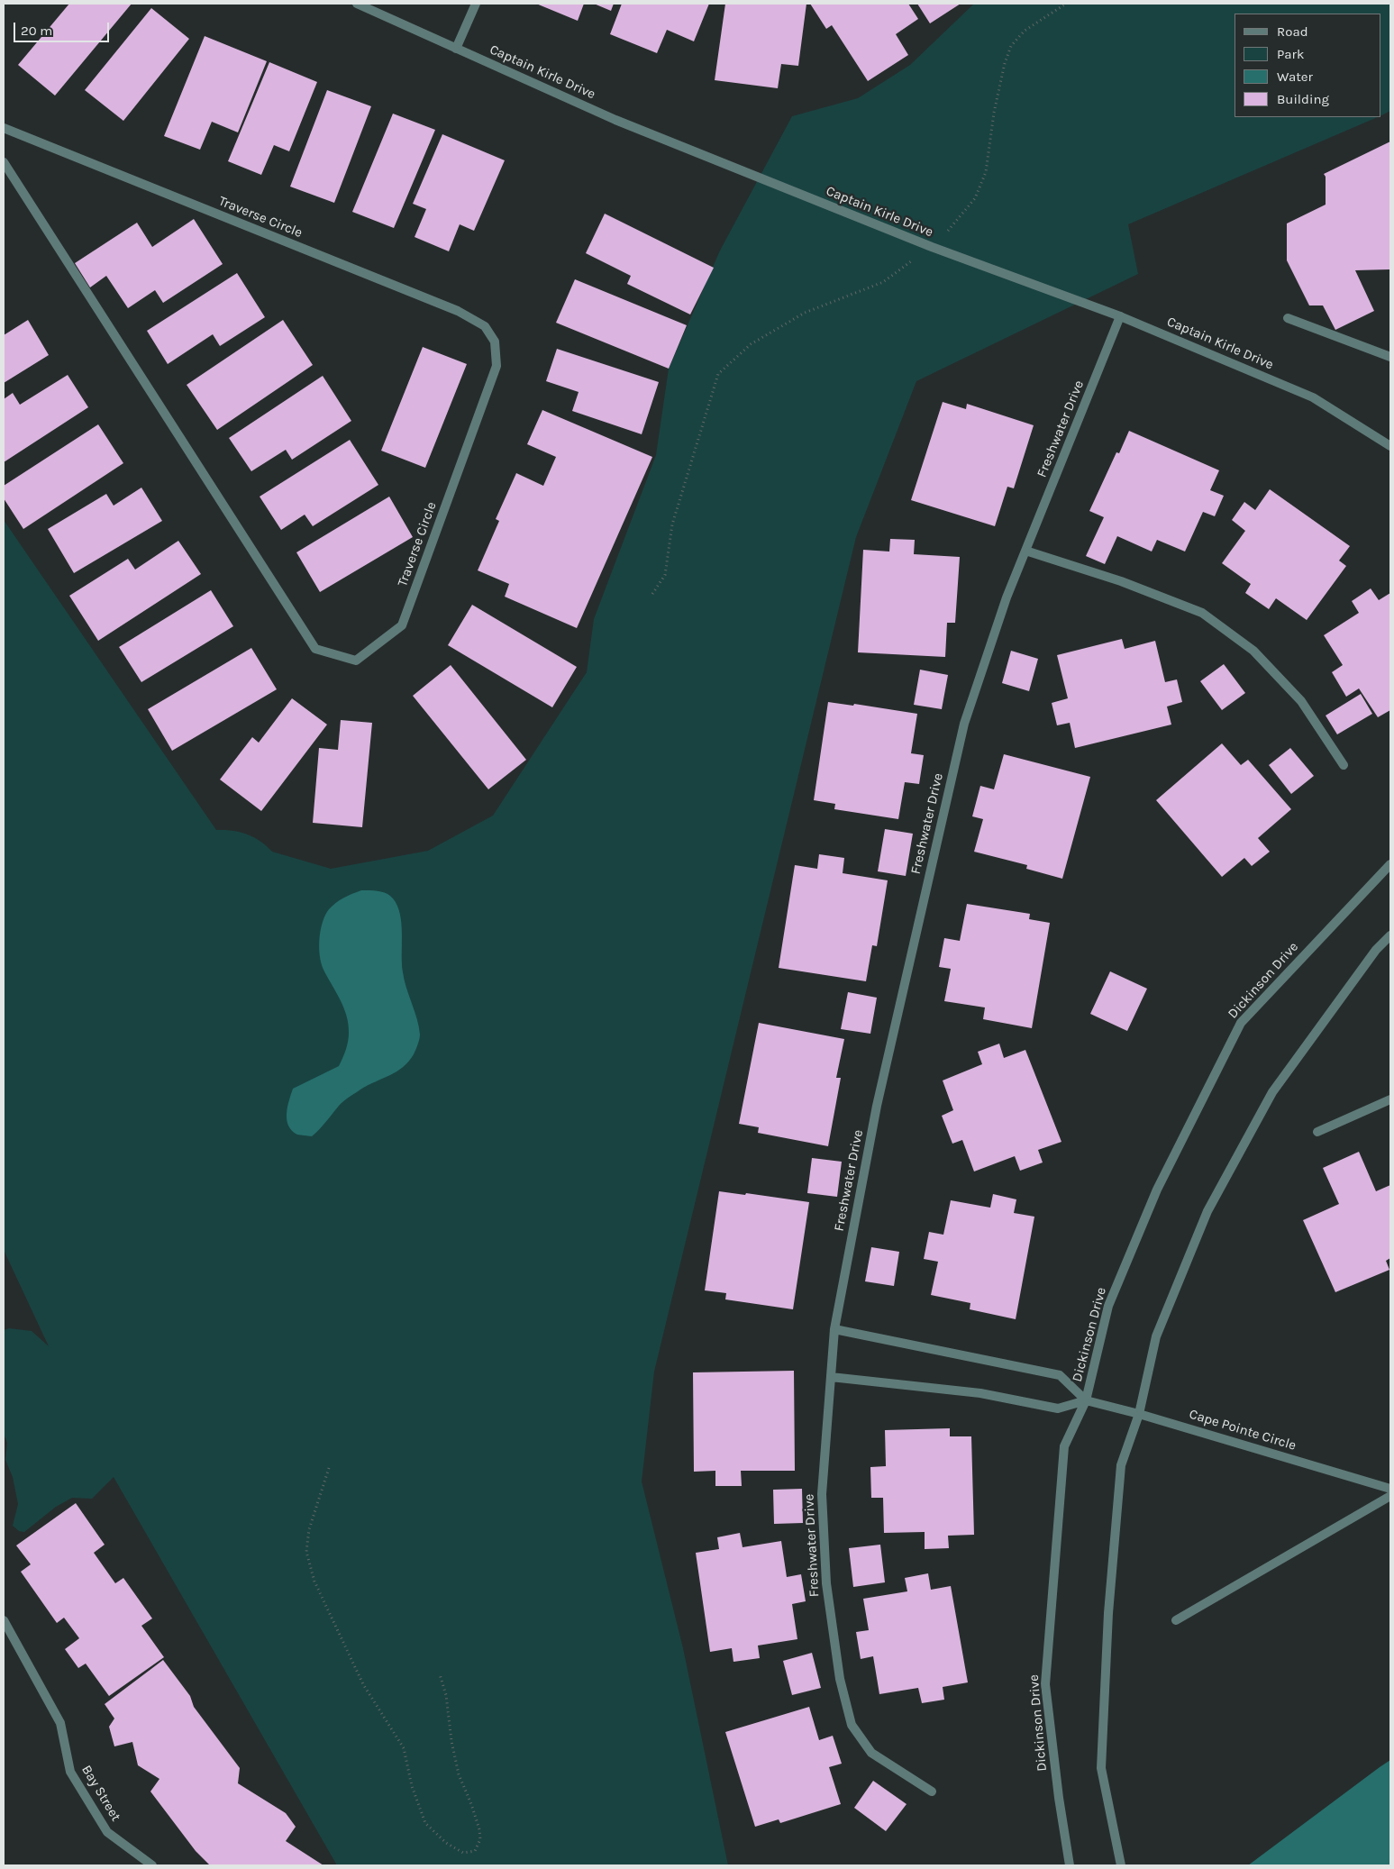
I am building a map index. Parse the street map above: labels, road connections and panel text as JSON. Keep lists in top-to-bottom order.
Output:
{
  "streets": {
    "street": [
      "Captain Kirle Drive",
      "Traverse Circle",
      "Freshwater Drive",
      "Dickinson Drive",
      "Cape Pointe Circle",
      "Bay Street"
    ]
  },
  "crossings": [
    ["Captain Kirle Drive", "Freshwater Drive"],
    ["Freshwater Drive", "Cape Pointe Circle"],
    ["Dickinson Drive", "Cape Pointe Circle"]
  ],
  "legend": [
    "Road",
    "Park",
    "Water",
    "Building"
  ],
  "scale_bar": "20 m"
}
